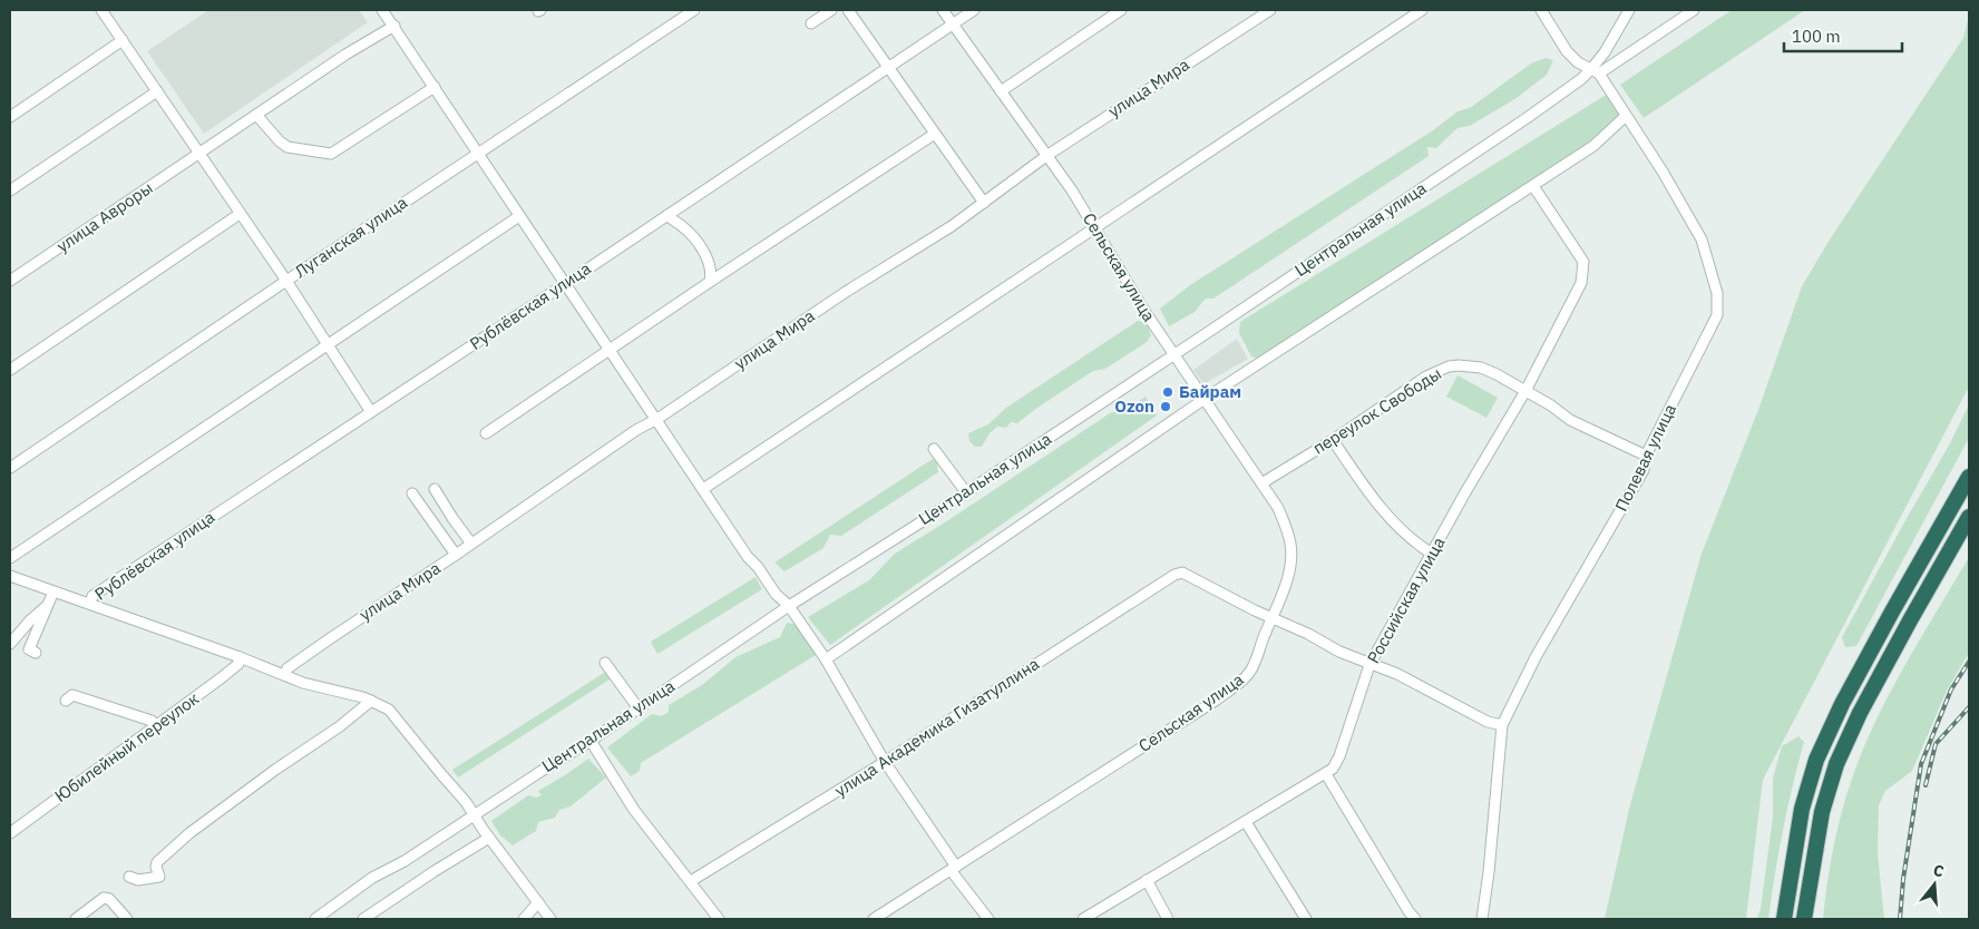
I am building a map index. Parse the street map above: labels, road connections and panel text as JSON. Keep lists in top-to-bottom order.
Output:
{
  "streets": {
    "street": [
      "улица Мира",
      "улица Авроры",
      "Центральная улица",
      "Луганская улица",
      "Сельская улица",
      "Рублёвская улица",
      "переулок Свободы",
      "Полевая улица",
      "Российская улица",
      "улица Академика Гизатуллина",
      "Юбилейный переулок"
    ]
  },
  "crossings": [
    ["улица Мира", "Сельская улица"],
    ["Центральная улица", "Сельская улица"],
    ["Центральная улица", "Полевая улица"],
    ["Сельская улица", "Рублёвская улица"],
    ["Сельская улица", "переулок Свободы"],
    ["Сельская улица", "улица Академика Гизатуллина"],
    ["переулок Свободы", "Полевая улица"],
    ["переулок Свободы", "Российская улица"]
  ],
  "places": ["Байрам", "Ozon"],
  "scale_bar": "100 m",
  "north": "top"
}
